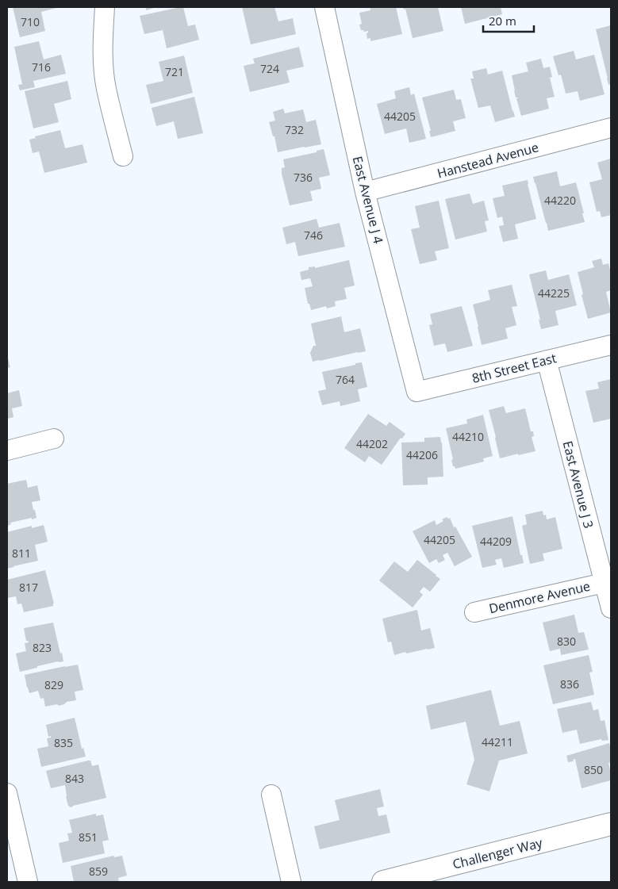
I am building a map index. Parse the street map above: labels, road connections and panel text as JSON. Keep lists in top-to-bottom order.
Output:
{
  "streets": {
    "main road": ["Challenger Way"],
    "street": [
      "Hanstead Avenue",
      "East Avenue J 4",
      "8th Street East",
      "East Avenue J 3",
      "Denmore Avenue"
    ]
  },
  "crossings": [
    ["Hanstead Avenue", "East Avenue J 4"],
    ["East Avenue J 4", "8th Street East"],
    ["8th Street East", "East Avenue J 3"],
    ["East Avenue J 3", "Denmore Avenue"]
  ],
  "house_numbers": [
    "710",
    "716",
    "724",
    "721",
    "44205",
    "732",
    "736",
    "44220",
    "746",
    "44225",
    "764",
    "44210",
    "44202",
    "44206",
    "44205",
    "44209",
    "811",
    "817",
    "830",
    "823",
    "836",
    "829",
    "44211",
    "835",
    "850",
    "843",
    "851",
    "859"
  ],
  "scale_bar": "20 m"
}
